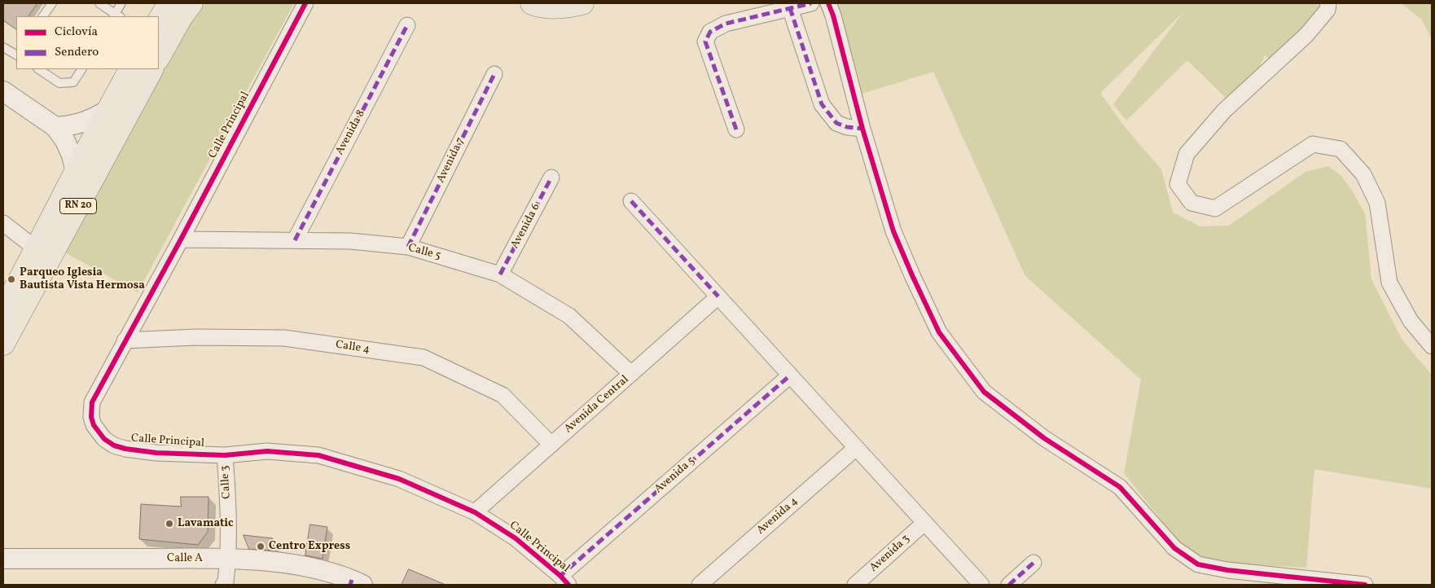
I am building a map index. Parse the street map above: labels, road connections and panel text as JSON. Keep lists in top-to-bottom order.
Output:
{
  "streets": {
    "highway": ["RN 20"],
    "street": [
      "Calle Principal",
      "Avenida 8",
      "Avenida 7",
      "Avenida 6",
      "Calle 5",
      "Calle 4",
      "Avenida Central",
      "Avenida 5",
      "Calle 3",
      "Avenida 4",
      "Avenida 3",
      "Calle A"
    ]
  },
  "crossings": [
    ["Calle Principal", "Calle 5"],
    ["Calle Principal", "Calle 4"],
    ["Calle Principal", "Avenida Central"],
    ["Calle Principal", "Avenida 5"],
    ["Calle Principal", "Calle 3"],
    ["Avenida 8", "Calle 5"],
    ["Avenida 7", "Calle 5"],
    ["Avenida 6", "Calle 5"],
    ["Calle 5", "Avenida Central"],
    ["Calle 4", "Avenida Central"],
    ["Calle 3", "Calle A"]
  ],
  "places": ["Parqueo Iglesia Bautista Vista Hermosa", "Lavamatic", "Centro Express"],
  "legend": ["Ciclovía", "Sendero"]
}
